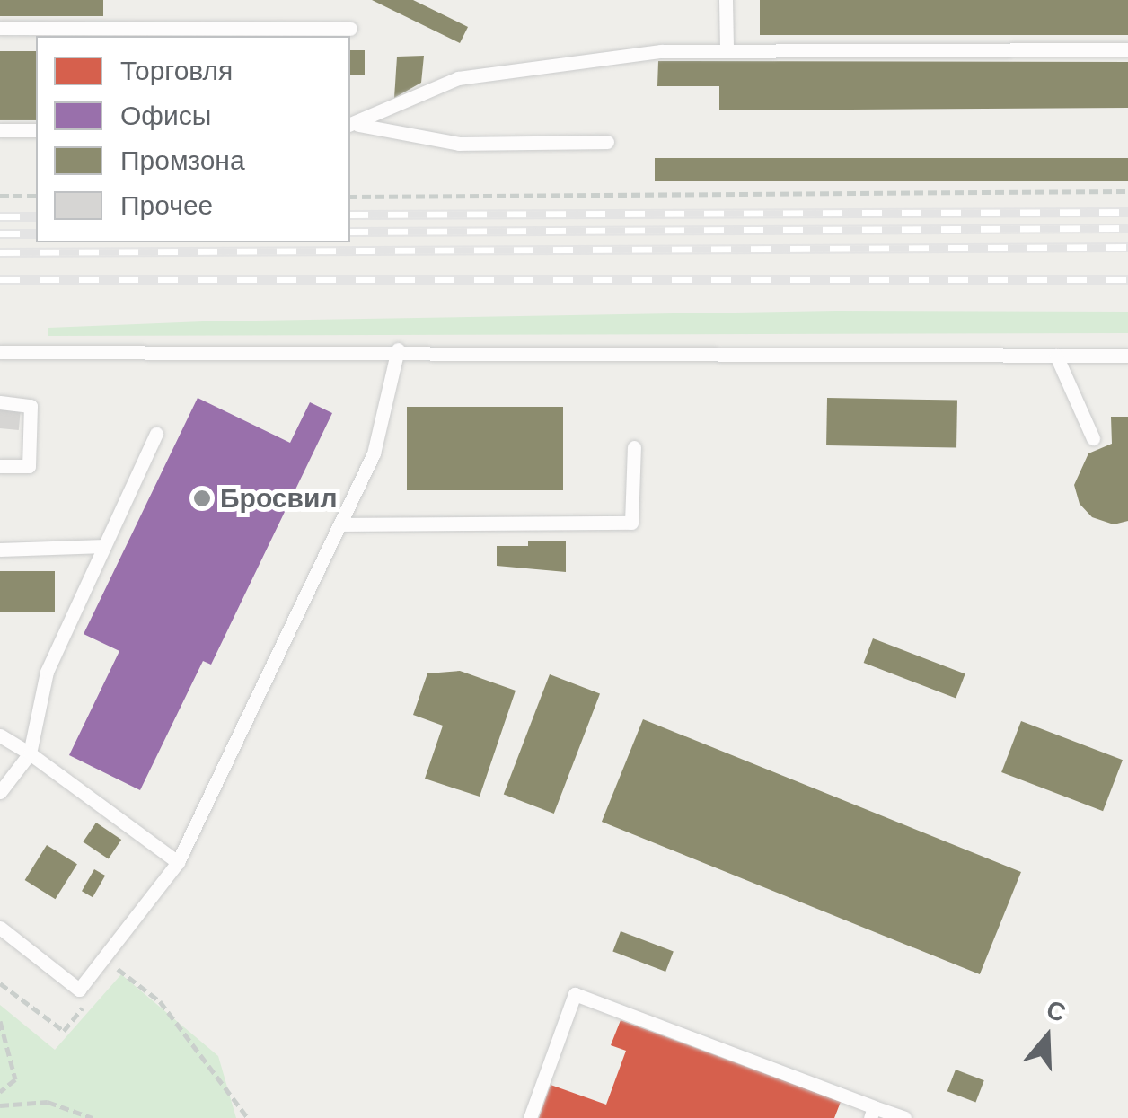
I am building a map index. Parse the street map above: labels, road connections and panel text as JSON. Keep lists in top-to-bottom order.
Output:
{
  "places": ["Бросвил"],
  "legend": [
    "Торговля",
    "Офисы",
    "Промзона",
    "Прочее"
  ],
  "north": "top"
}
